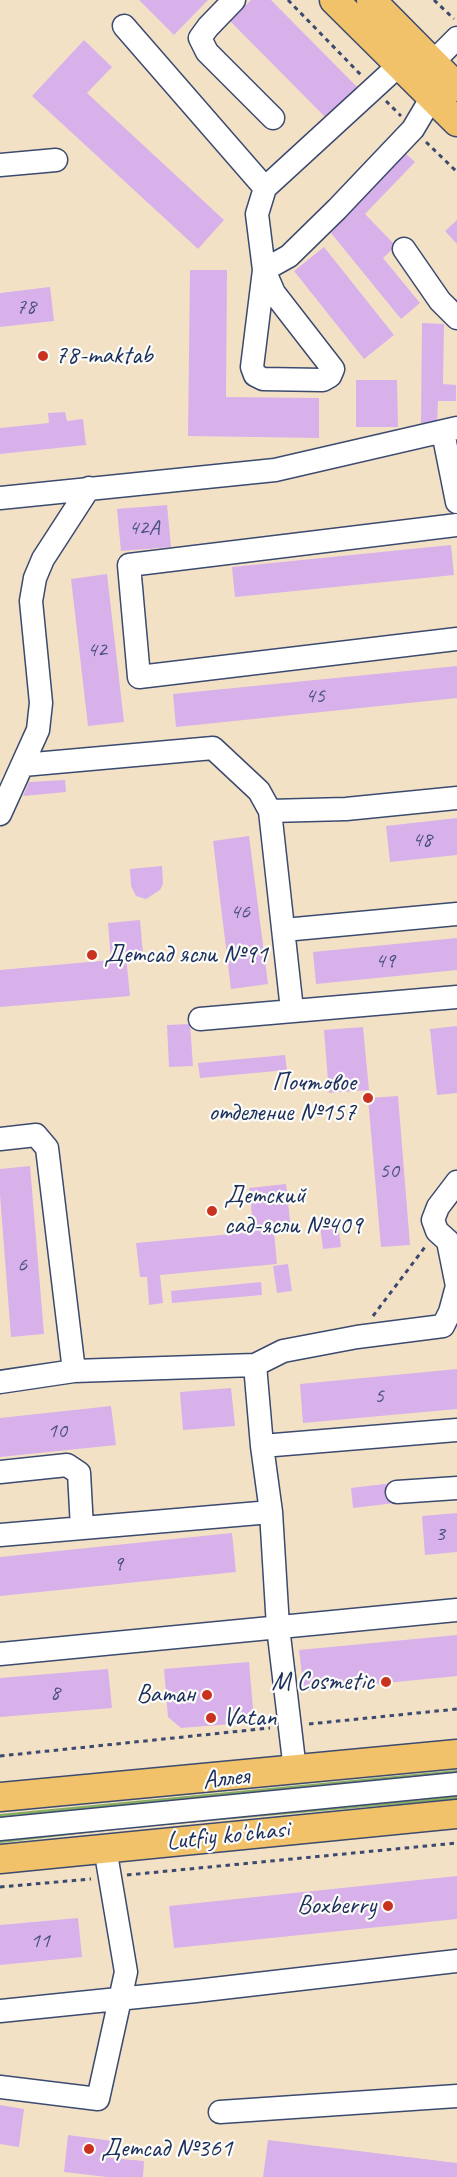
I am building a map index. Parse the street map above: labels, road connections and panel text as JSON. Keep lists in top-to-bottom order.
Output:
{
  "streets": {
    "main road": ["Lutfiy ko'chasi"],
    "street": ["Аллея"]
  },
  "places": [
    "78-maktab",
    "Детсад ясли №91",
    "Почтовое отделение №157",
    "Детский сад-ясли №409",
    "M Cosmetic",
    "Ватан",
    "Vatan",
    "Boxberry",
    "Детсад №361"
  ],
  "house_numbers": [
    "78",
    "42A",
    "42",
    "45",
    "48",
    "46",
    "49",
    "50",
    "6",
    "5",
    "10",
    "3",
    "9",
    "8",
    "11"
  ]
}
